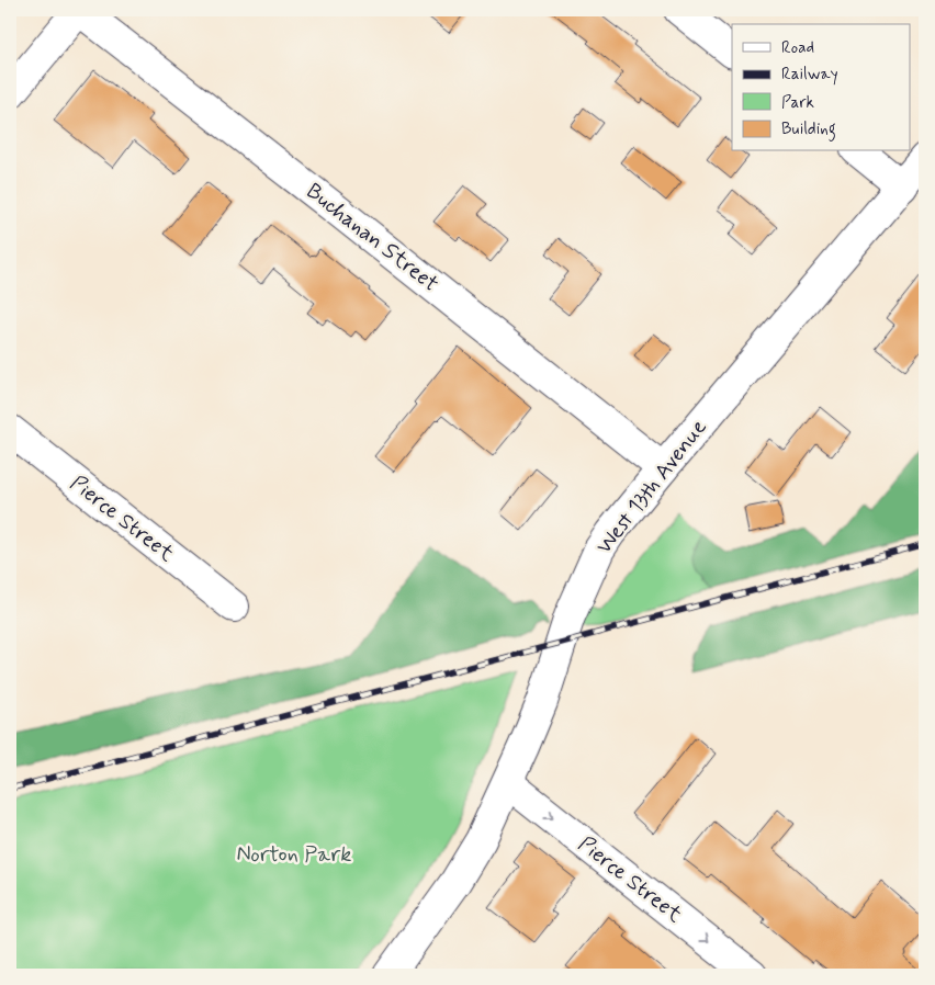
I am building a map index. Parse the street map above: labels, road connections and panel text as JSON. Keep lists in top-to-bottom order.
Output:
{
  "streets": {
    "street": ["Buchanan Street", "West 13th Avenue", "Pierce Street"]
  },
  "crossings": [
    ["Buchanan Street", "West 13th Avenue"],
    ["West 13th Avenue", "Pierce Street"]
  ],
  "one_way": ["Pierce Street"],
  "parks": ["Norton Park"],
  "legend": [
    "Road",
    "Railway",
    "Park",
    "Building"
  ]
}
